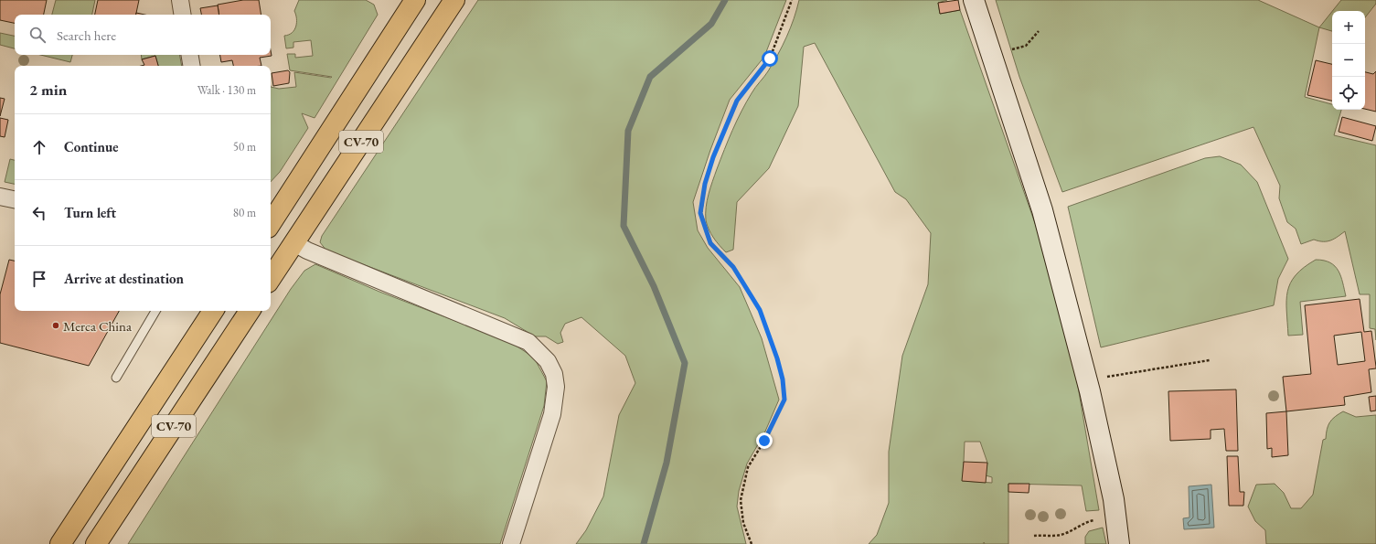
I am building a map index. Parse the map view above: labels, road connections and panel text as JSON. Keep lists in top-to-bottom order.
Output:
{
  "streets": {
    "main road": ["CV-70"]
  },
  "places": ["Merca China"],
  "page": {
    "map_buttons": ["+", "−"],
    "search": "Search here",
    "heading": ["2 min", "Walk · 130 m"],
    "list": [
      ["Continue", "50 m"],
      ["Turn left", "80 m"],
      "Arrive at destination"
    ]
  }
}
